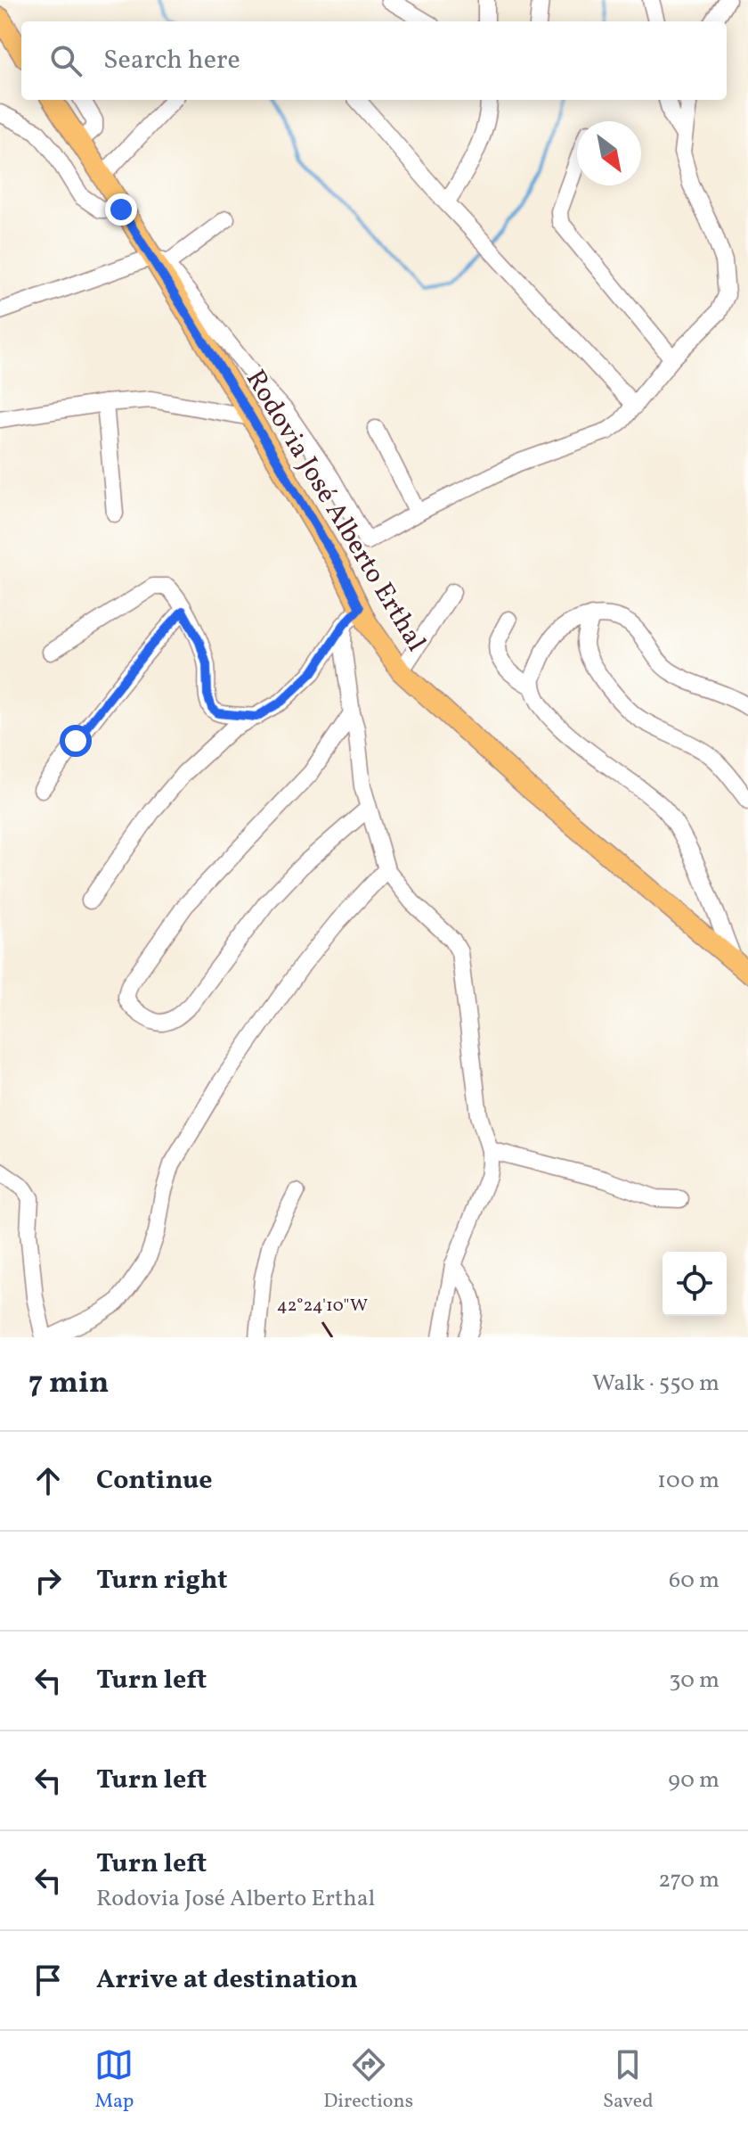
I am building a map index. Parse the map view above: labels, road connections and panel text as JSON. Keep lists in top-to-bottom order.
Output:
{
  "streets": {
    "main road": ["Rodovia José Alberto Erthal"]
  },
  "north": "bottom right",
  "page": {
    "search": "Search here",
    "heading": ["7 min", "Walk · 550 m"],
    "list": [
      ["Continue", "100 m"],
      ["Turn right", "60 m"],
      ["Turn left", "30 m"],
      ["Turn left", "90 m"],
      ["Turn left", "Rodovia José Alberto Erthal", "270 m"],
      "Arrive at destination"
    ],
    "nav": ["Map", "Directions", "Saved"]
  },
  "coordinates": ["42°24'10\"W"]
}
